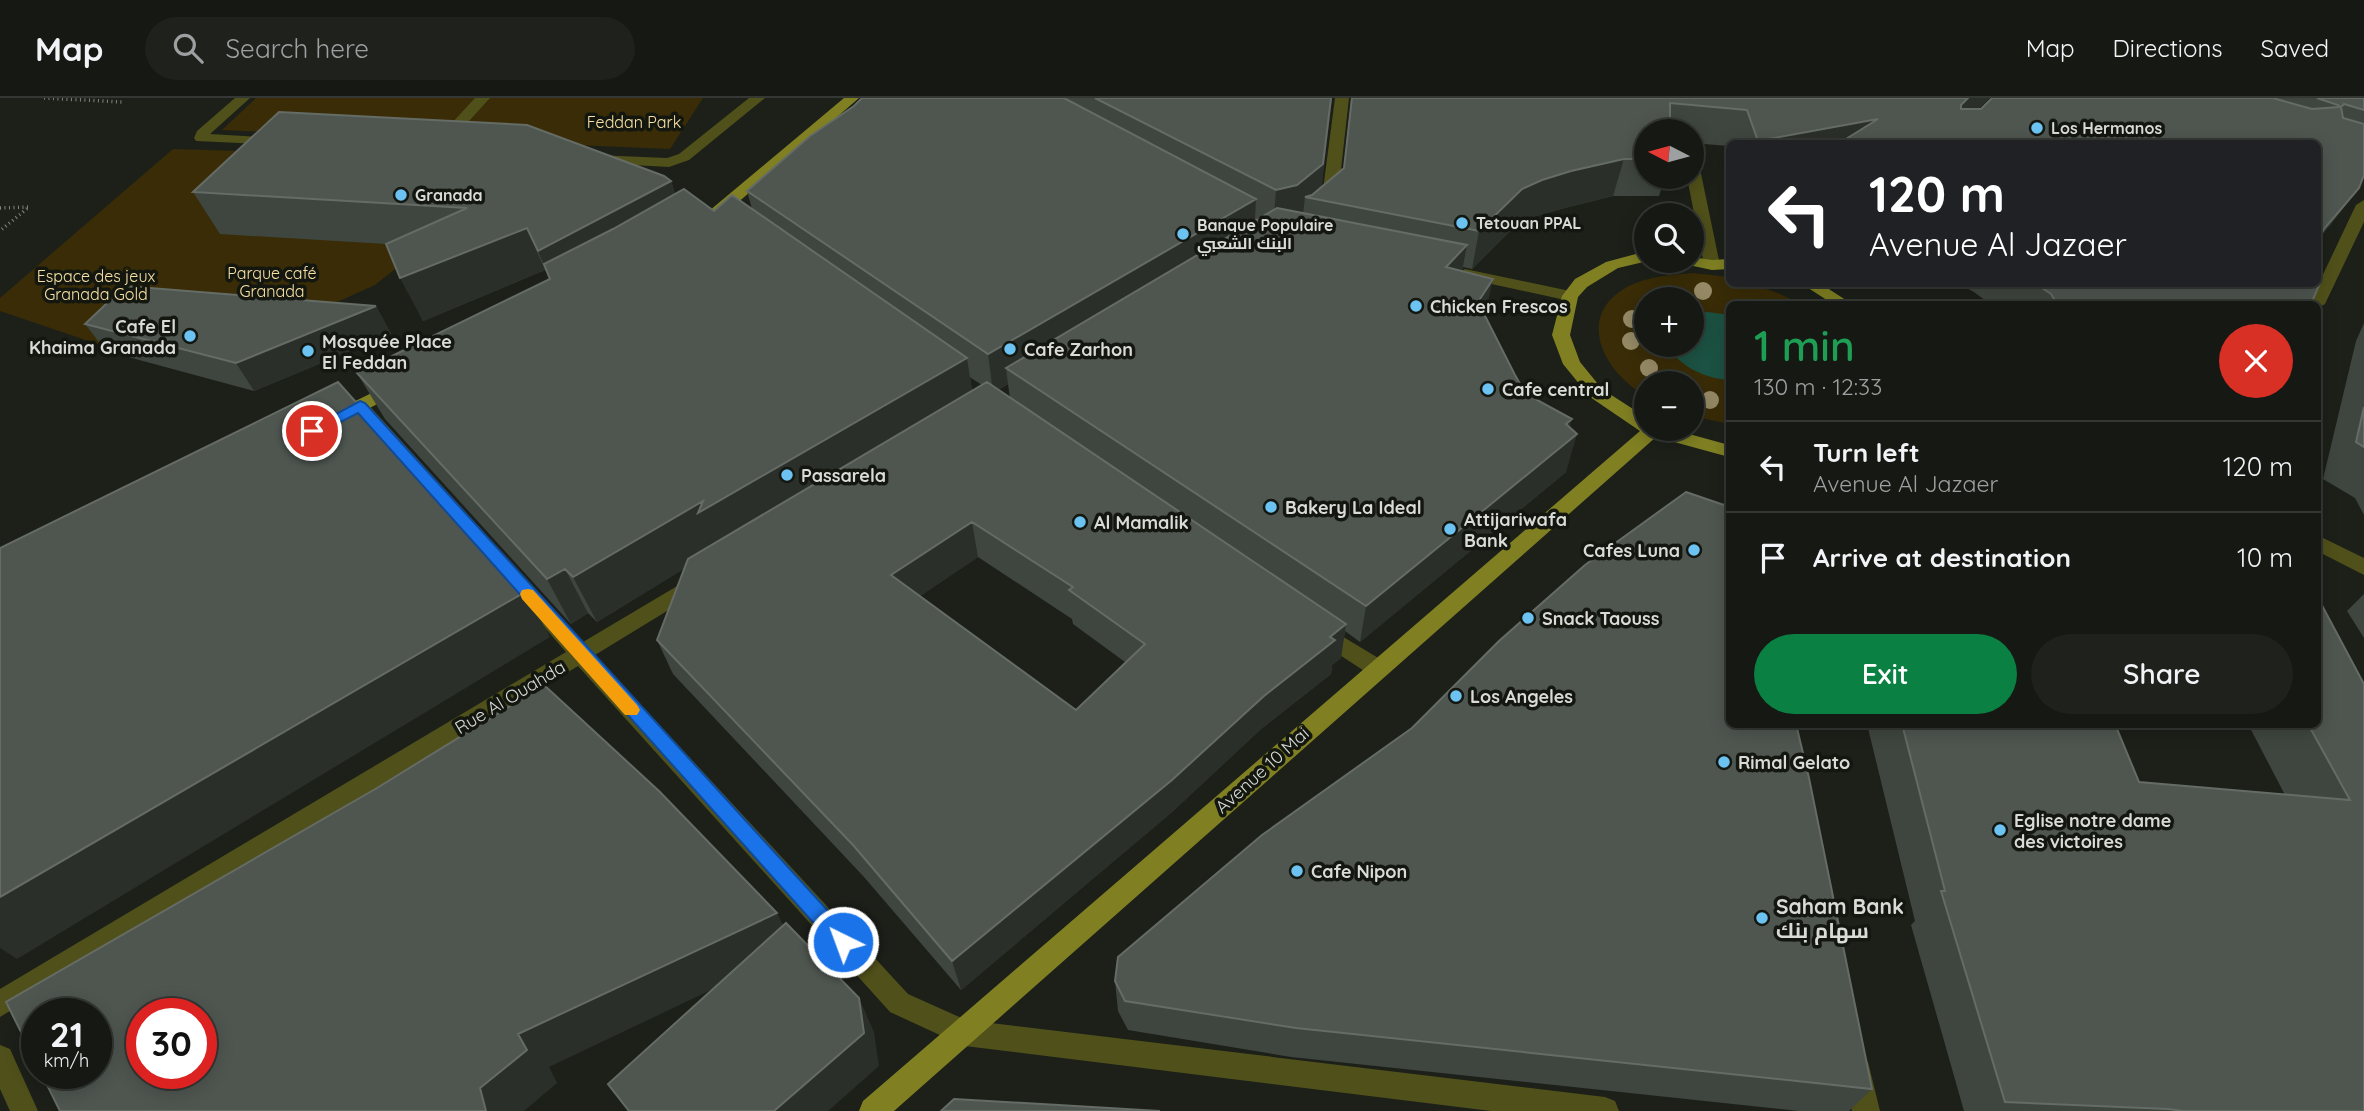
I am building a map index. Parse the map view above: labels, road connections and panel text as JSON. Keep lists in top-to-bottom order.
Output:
{
  "streets": {
    "main road": ["Avenue 10 Mai"],
    "street": ["Rue Al Ouahda"]
  },
  "parks": ["Feddan Park", "Parque café Granada", "Espace des jeux Granada Gold"],
  "places": [
    "Los Hermanos",
    "Granada",
    "Tetouan PPAL",
    "Banque Populaire البنك الشعبي",
    "Chicken Frescos",
    "Cafe El Khaima Granada",
    "Cafe Zarhon",
    "Mosquée Place El Feddan",
    "Cafe central",
    "Passarela",
    "Bakery La Ideal",
    "Al Mamalik",
    "Attijariwafa Bank",
    "Cafes Luna",
    "Snack Taouss",
    "Los Angeles",
    "Rimal Gelato",
    "Eglise notre dame des victoires",
    "Cafe Nipon",
    "Saham Bank سهام بنك"
  ],
  "north": "left",
  "page": {
    "header": "Map",
    "search": "Search here",
    "nav": ["Map", "Directions", "Saved"],
    "map_buttons": ["+", "−"],
    "turn": ["120 m", "Avenue Al Jazaer"],
    "heading": ["1 min", "130 m · 12:33"],
    "list": [
      {
        "name": "Turn left",
        "note": "Avenue Al Jazaer",
        "value": "120 m"
      },
      {
        "name": "Arrive at destination",
        "value": "10 m"
      }
    ],
    "buttons": ["Exit", "Share"],
    "speed": "21 km/h",
    "limit": "30"
  }
}
